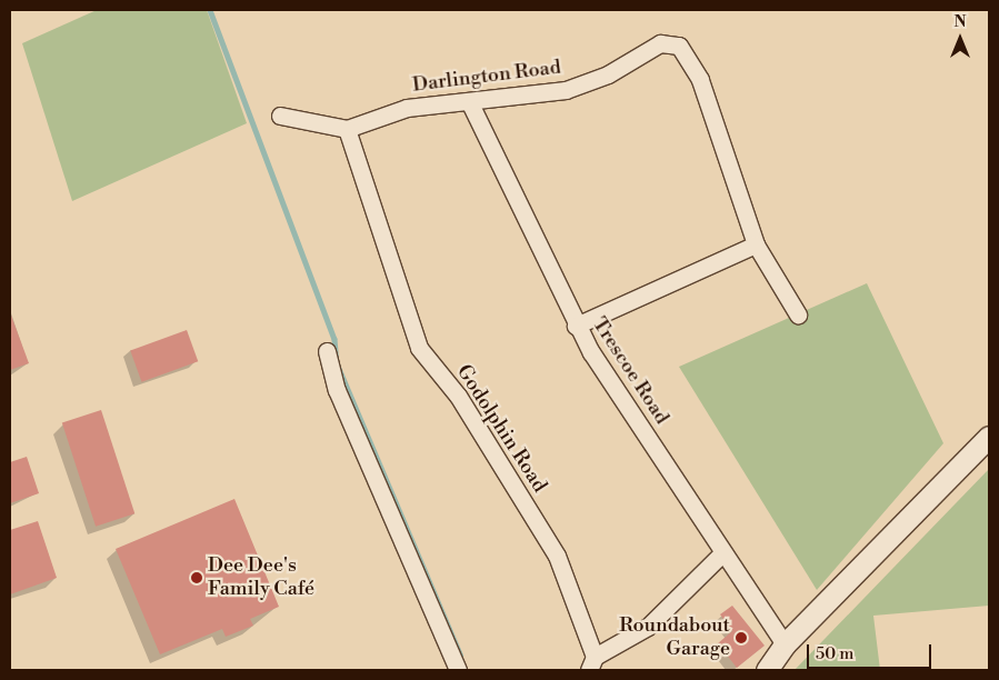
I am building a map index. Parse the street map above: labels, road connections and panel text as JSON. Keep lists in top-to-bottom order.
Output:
{
  "streets": {
    "street": ["Darlington Road", "Trescoe Road", "Godolphin Road"]
  },
  "crossings": [
    ["Darlington Road", "Trescoe Road"],
    ["Darlington Road", "Godolphin Road"]
  ],
  "places": ["Dee Dee's Family Café", "Roundabout Garage"],
  "scale_bar": "50 m",
  "north": "top"
}
